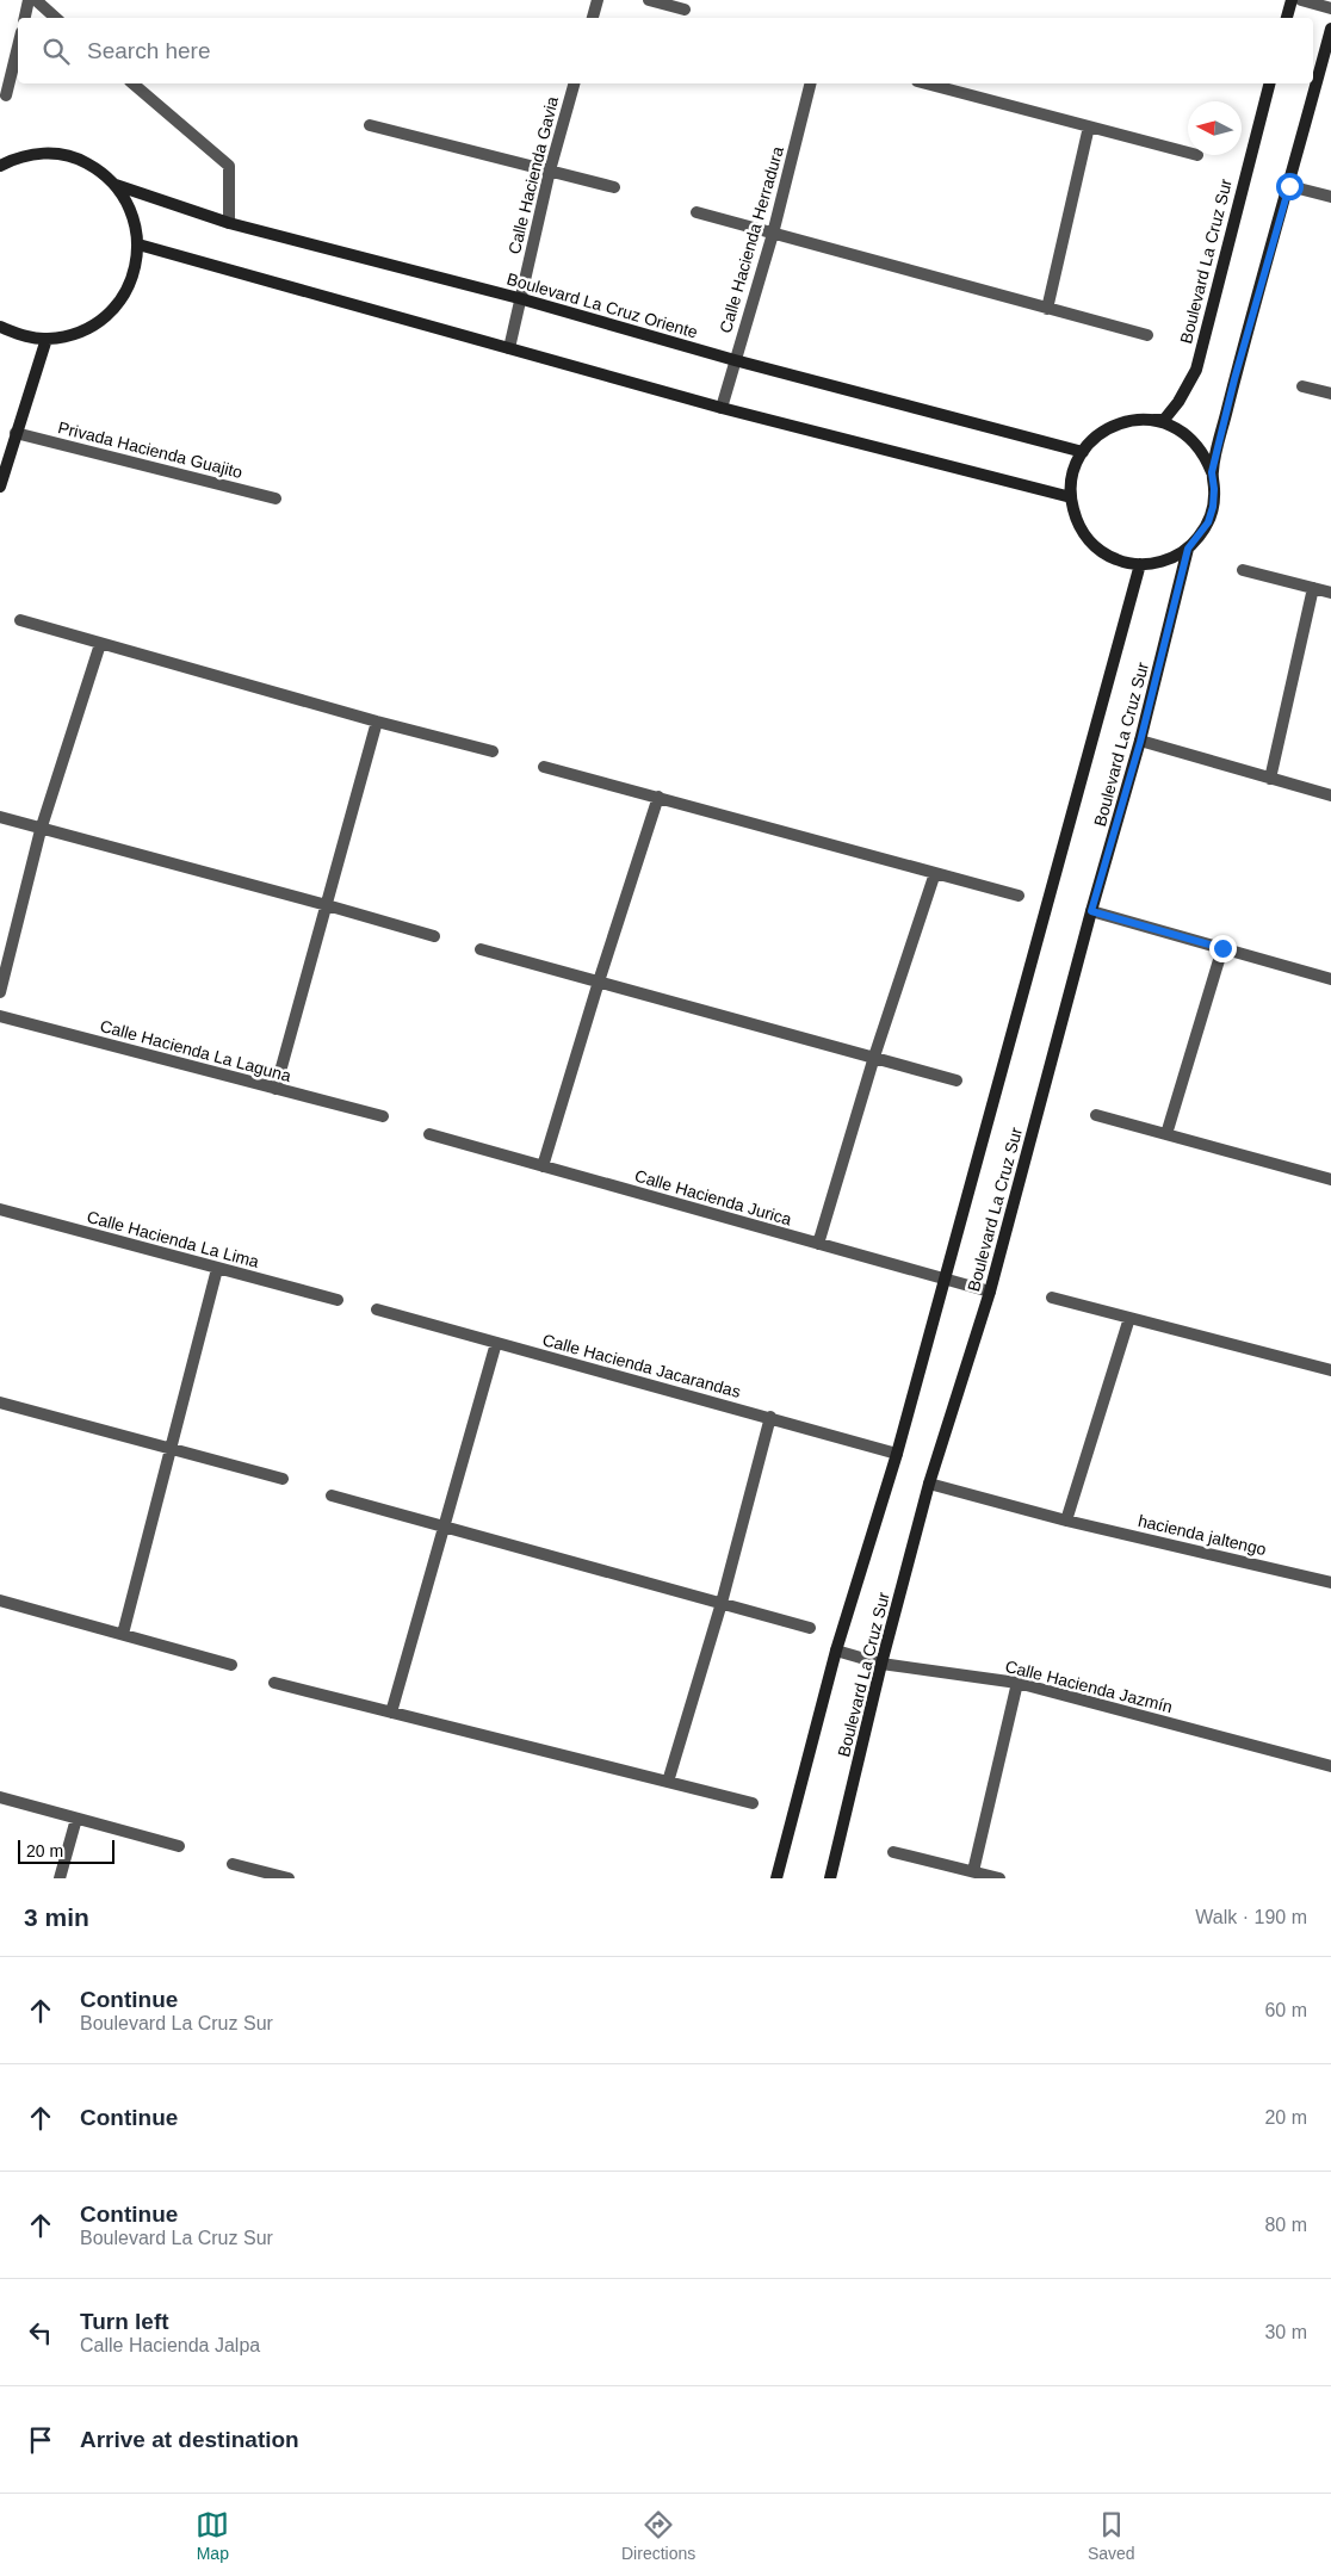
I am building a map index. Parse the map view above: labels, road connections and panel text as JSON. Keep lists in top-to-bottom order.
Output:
{
  "streets": {
    "street": [
      "Calle Hacienda Gavia",
      "Calle Hacienda Herradura",
      "Boulevard La Cruz Sur",
      "Boulevard La Cruz Oriente",
      "Privada Hacienda Guajito",
      "Calle Hacienda La Laguna",
      "Calle Hacienda Jurica",
      "Calle Hacienda La Lima",
      "Calle Hacienda Jacarandas",
      "hacienda jaltengo",
      "Calle Hacienda Jazmín"
    ]
  },
  "crossings": [
    ["Calle Hacienda Gavia", "Boulevard La Cruz Oriente"],
    ["Calle Hacienda Herradura", "Boulevard La Cruz Oriente"],
    ["Boulevard La Cruz Sur", "Boulevard La Cruz Oriente"],
    ["Boulevard La Cruz Sur", "Calle Hacienda Jurica"],
    ["Boulevard La Cruz Sur", "Calle Hacienda Jacarandas"],
    ["Boulevard La Cruz Sur", "hacienda jaltengo"],
    ["Boulevard La Cruz Sur", "Calle Hacienda Jazmín"]
  ],
  "scale_bar": "20 m",
  "north": "left",
  "page": {
    "search": "Search here",
    "scale": "20 m",
    "heading": ["3 min", "Walk · 190 m"],
    "list": [
      ["Continue", "Boulevard La Cruz Sur", "60 m"],
      ["Continue", "20 m"],
      ["Continue", "Boulevard La Cruz Sur", "80 m"],
      ["Turn left", "Calle Hacienda Jalpa", "30 m"],
      "Arrive at destination"
    ],
    "nav": ["Map", "Directions", "Saved"]
  }
}
